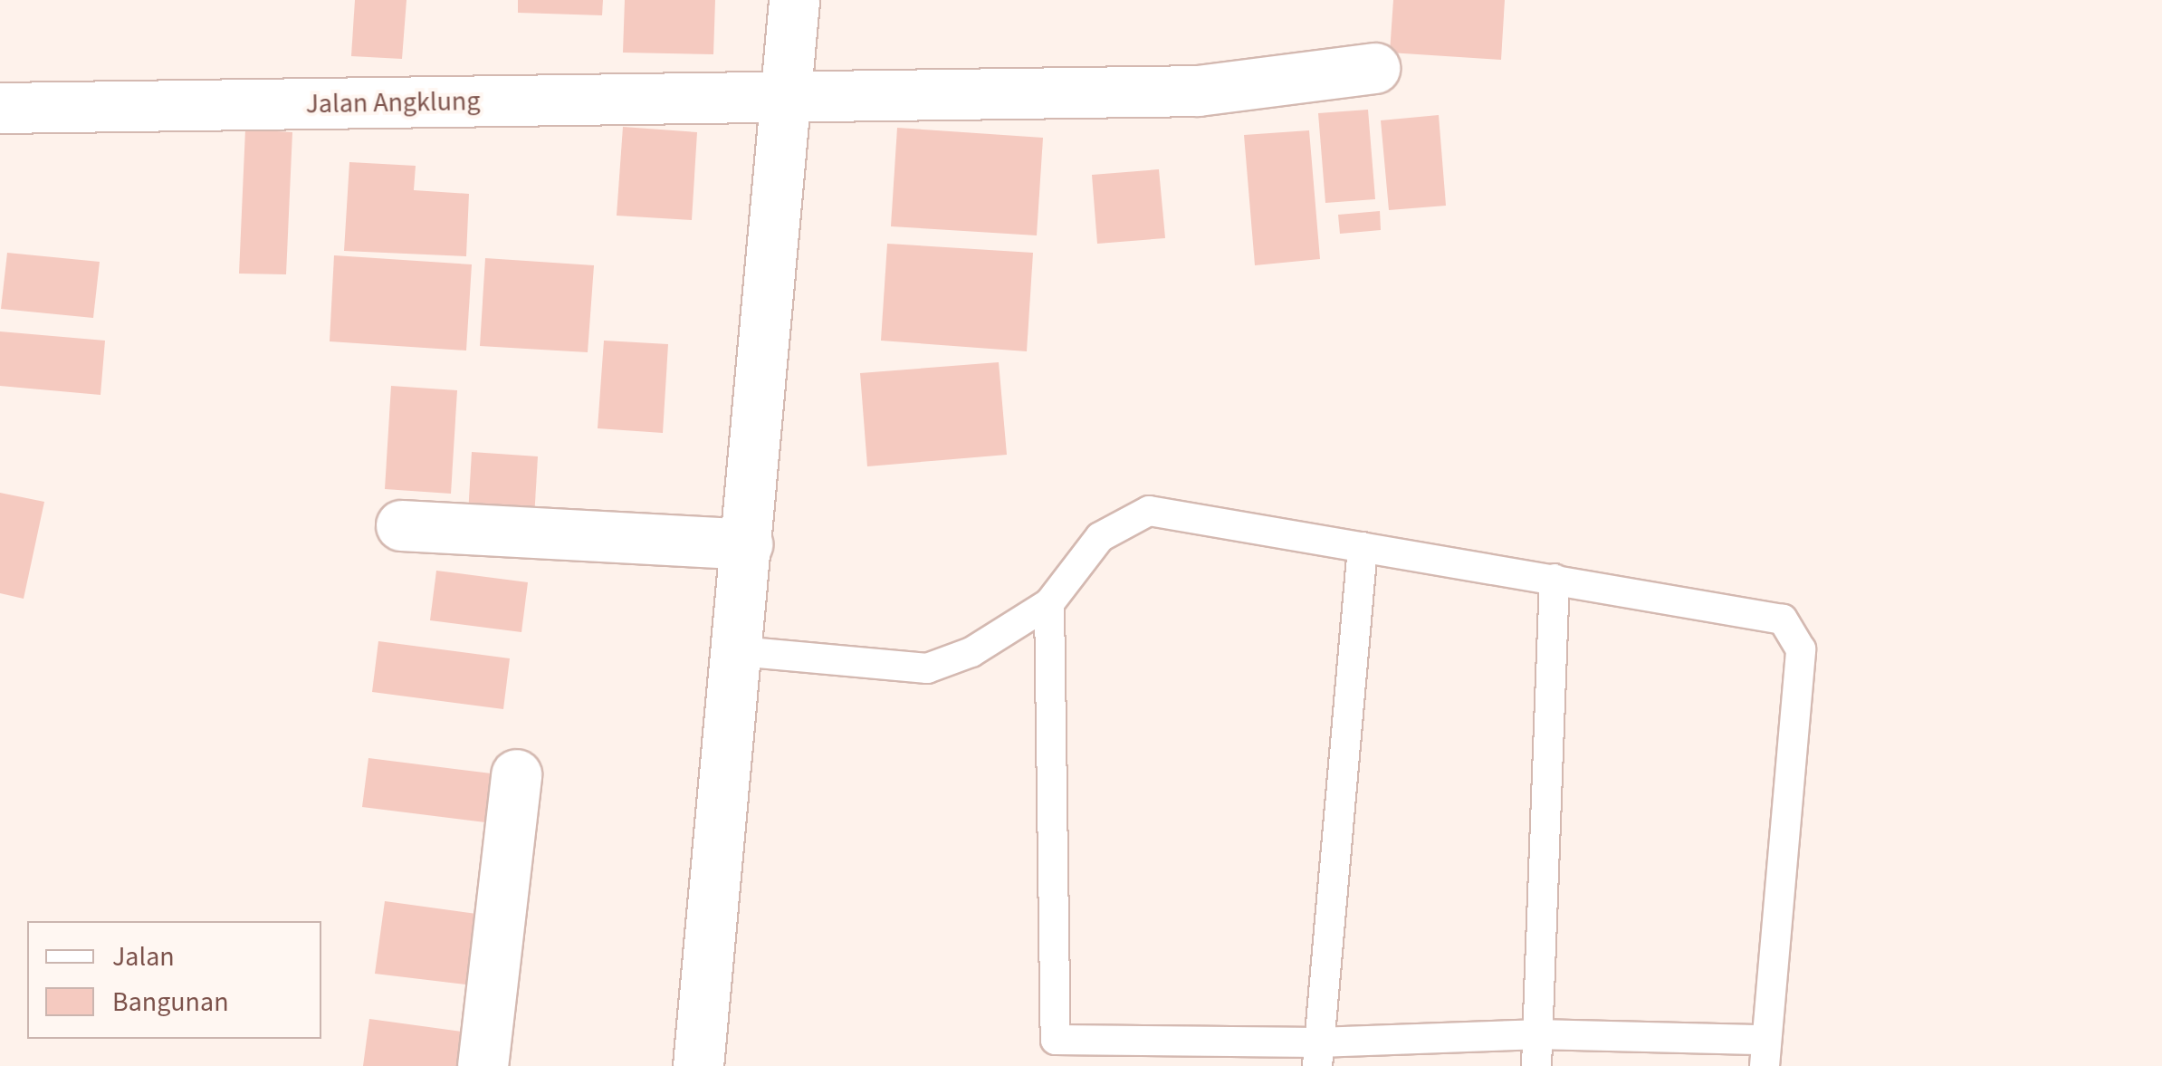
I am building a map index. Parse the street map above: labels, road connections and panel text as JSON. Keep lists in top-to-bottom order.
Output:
{
  "streets": {
    "street": ["Jalan Angklung"]
  },
  "legend": ["Jalan", "Bangunan"]
}
